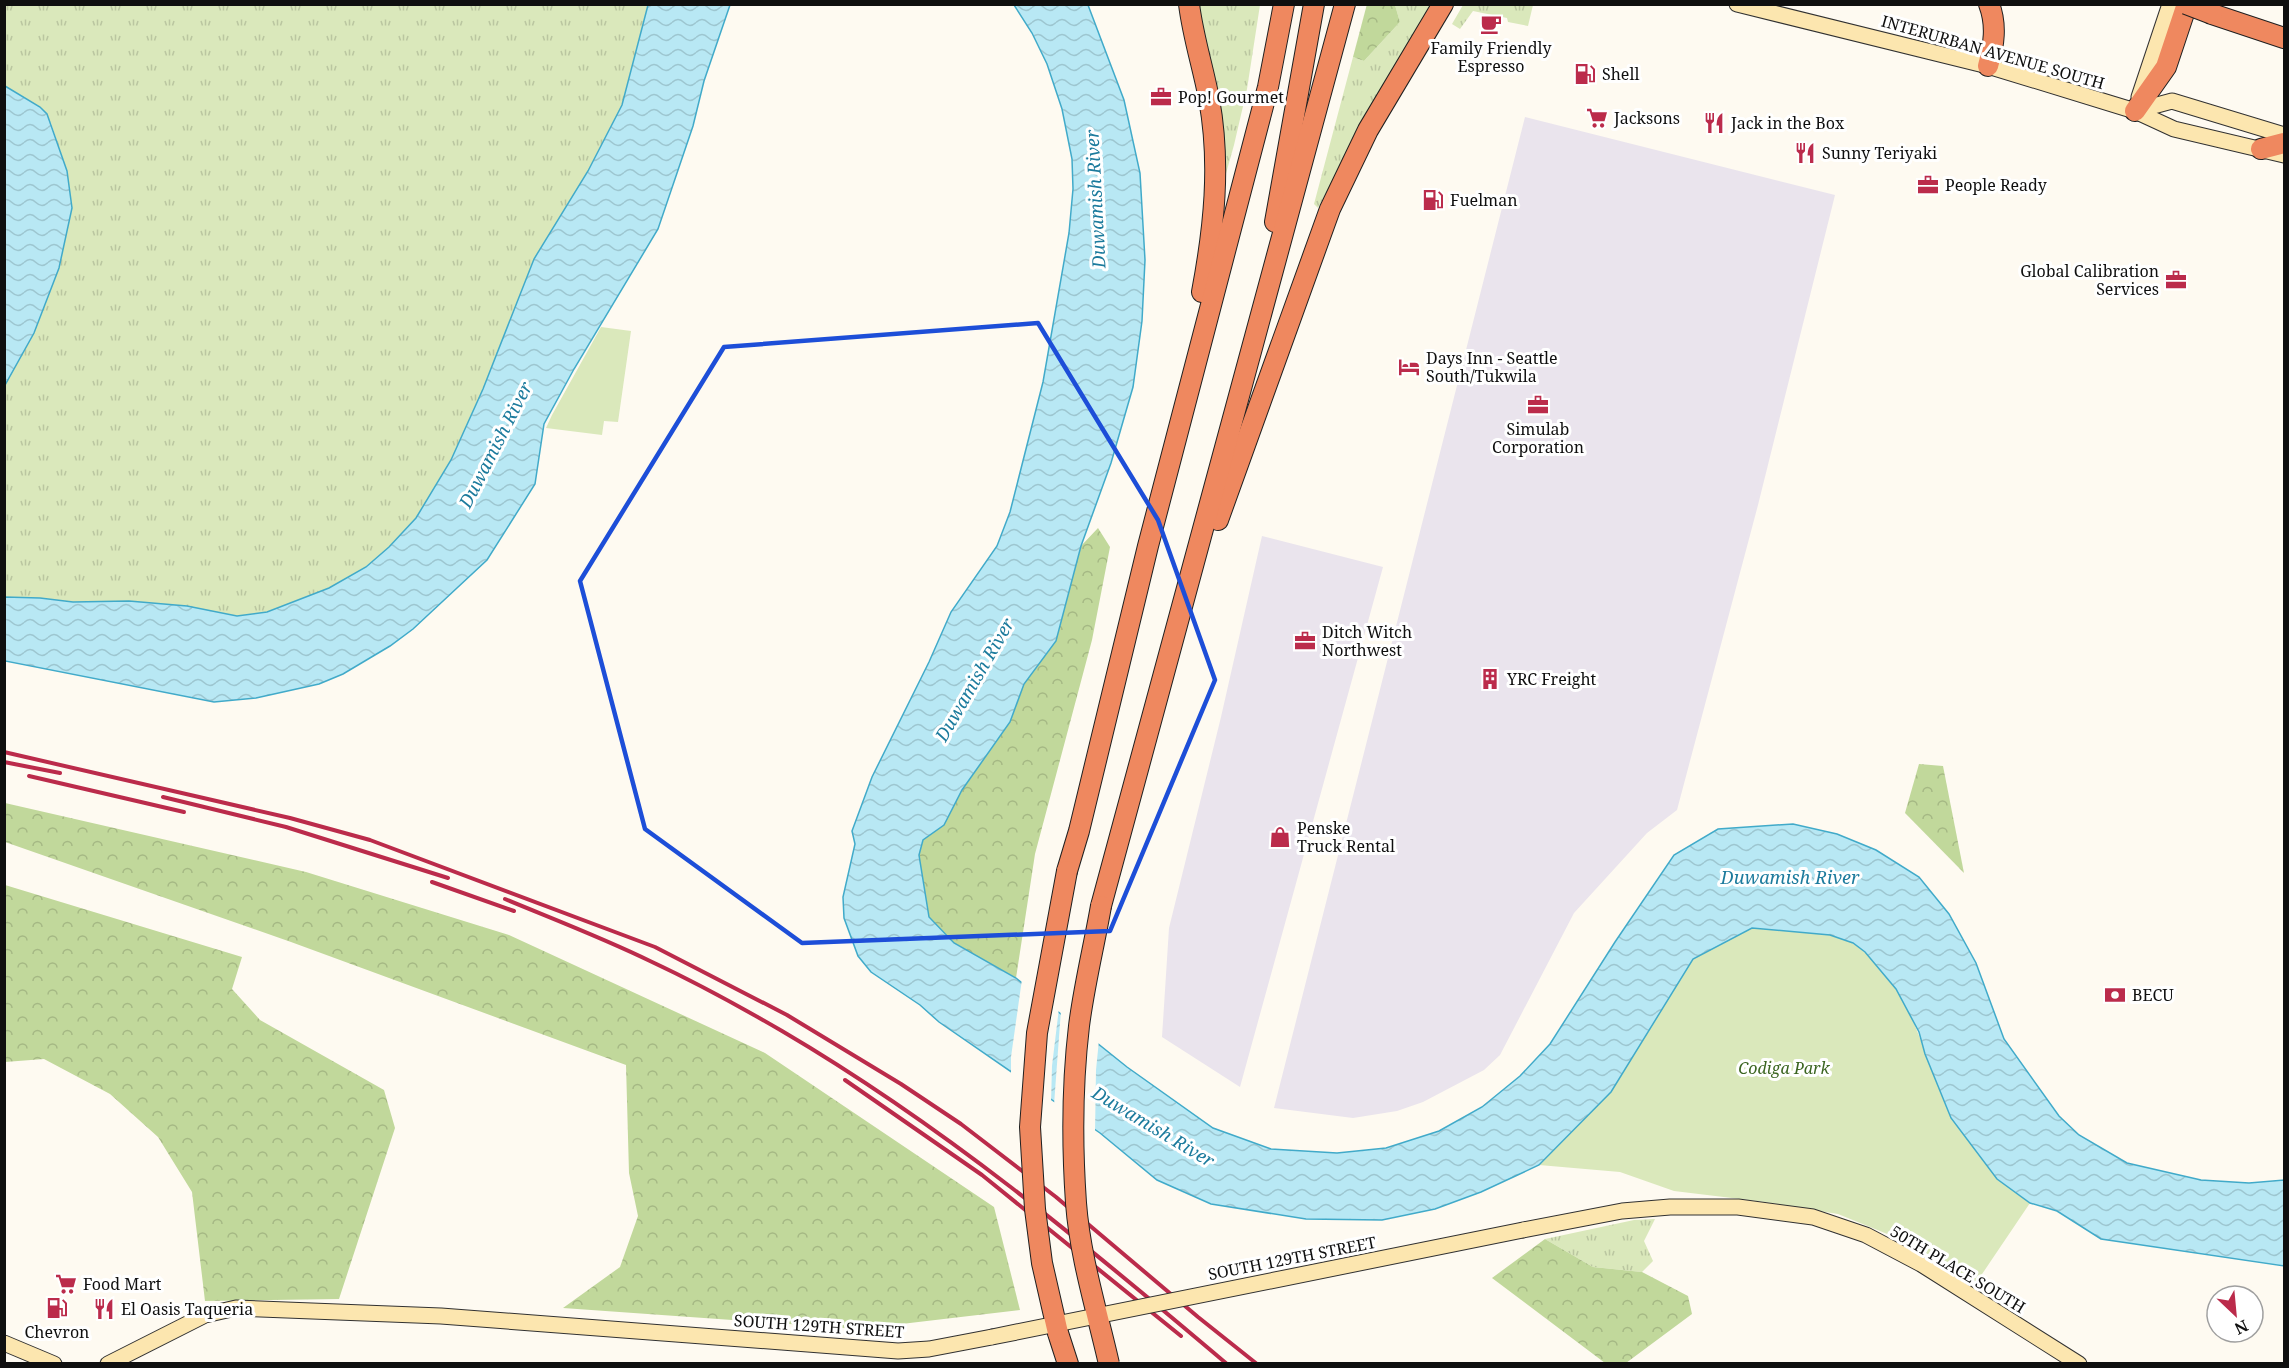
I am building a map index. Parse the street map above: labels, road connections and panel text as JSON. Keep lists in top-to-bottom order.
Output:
{
  "streets": {
    "street": ["INTERURBAN AVENUE SOUTH", "SOUTH 129TH STREET", "50TH PLACE SOUTH"]
  },
  "crossings": [
    ["SOUTH 129TH STREET", "50TH PLACE SOUTH"]
  ],
  "water": ["Duwamish River"],
  "parks": ["Codiga Park"],
  "places": {
    "cafe": ["Family Friendly Espresso"],
    "fuel station": ["Shell", "Fuelman", "Chevron"],
    "office": [
      "Pop! Gourmet",
      "People Ready",
      "Global Calibration Services",
      "Simulab Corporation",
      "Ditch Witch Northwest"
    ],
    "supermarket": ["Jacksons", "Food Mart"],
    "restaurant": ["Jack in the Box", "Sunny Teriyaki", "El Oasis Taqueria"],
    "hotel": ["Days Inn - Seattle South/Tukwila"],
    "building": ["YRC Freight"],
    "shop": ["Penske Truck Rental"],
    "bank": ["BECU"]
  },
  "north": "bottom right"
}
